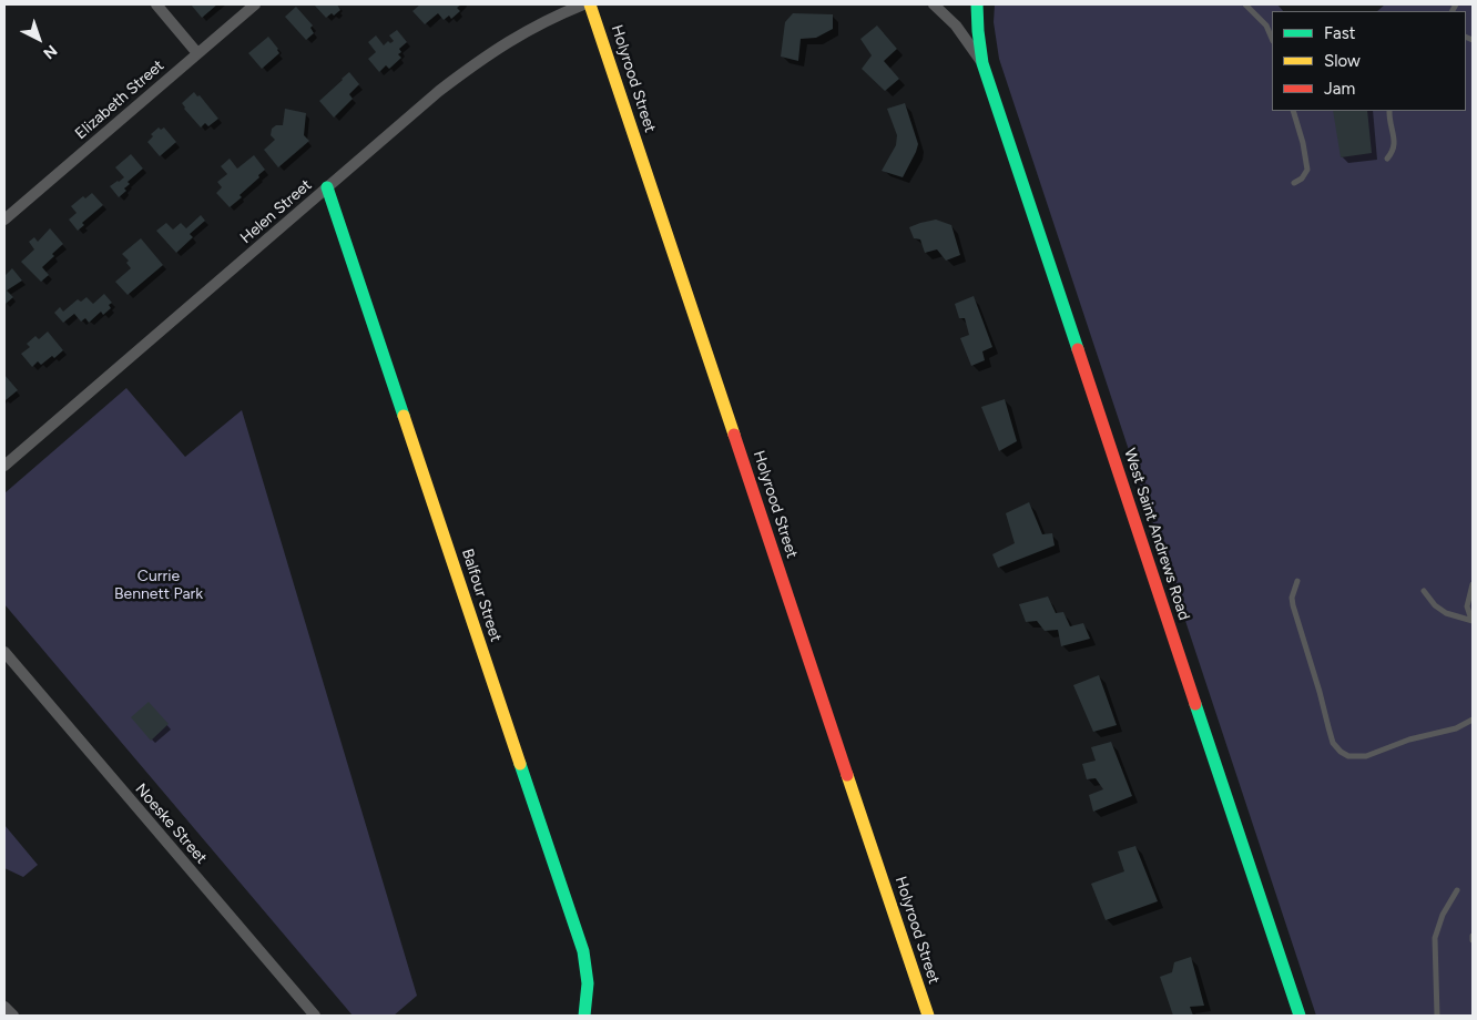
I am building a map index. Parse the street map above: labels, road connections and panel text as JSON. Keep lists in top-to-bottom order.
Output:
{
  "streets": {
    "street": [
      "Holyrood Street",
      "Elizabeth Street",
      "Helen Street",
      "West Saint Andrews Road",
      "Balfour Street",
      "Noeske Street"
    ]
  },
  "crossings": [
    ["Helen Street", "Balfour Street"]
  ],
  "parks": ["Currie Bennett Park"],
  "legend": ["Fast", "Slow", "Jam"],
  "north": "bottom right"
}
